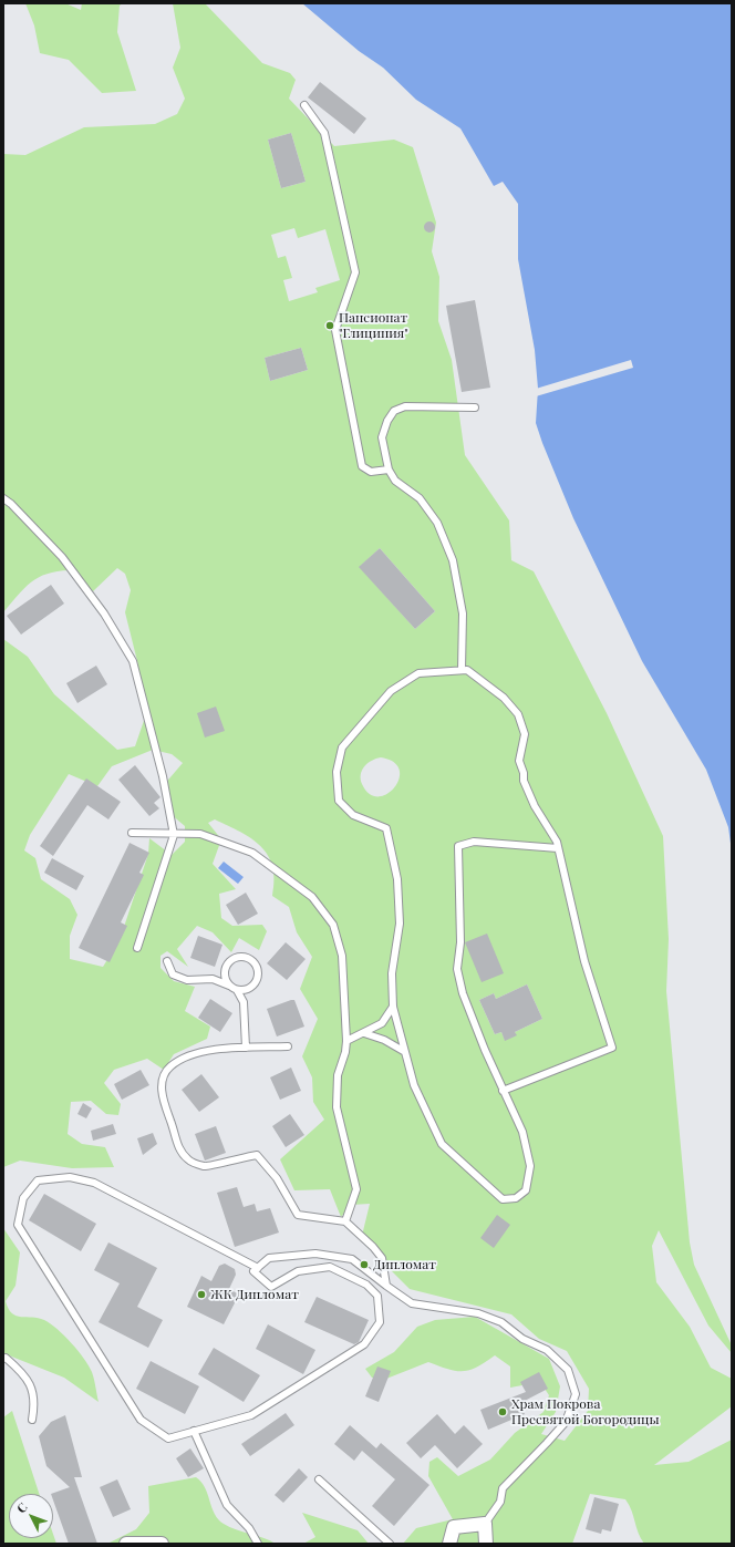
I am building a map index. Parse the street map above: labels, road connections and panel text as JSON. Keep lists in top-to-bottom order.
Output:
{
  "places": [
    "Пансионат \"Глициния\"",
    "Дипломат",
    "ЖК Дипломат",
    "Храм Покрова Пресвятой Богородицы"
  ],
  "north": "top left"
}
